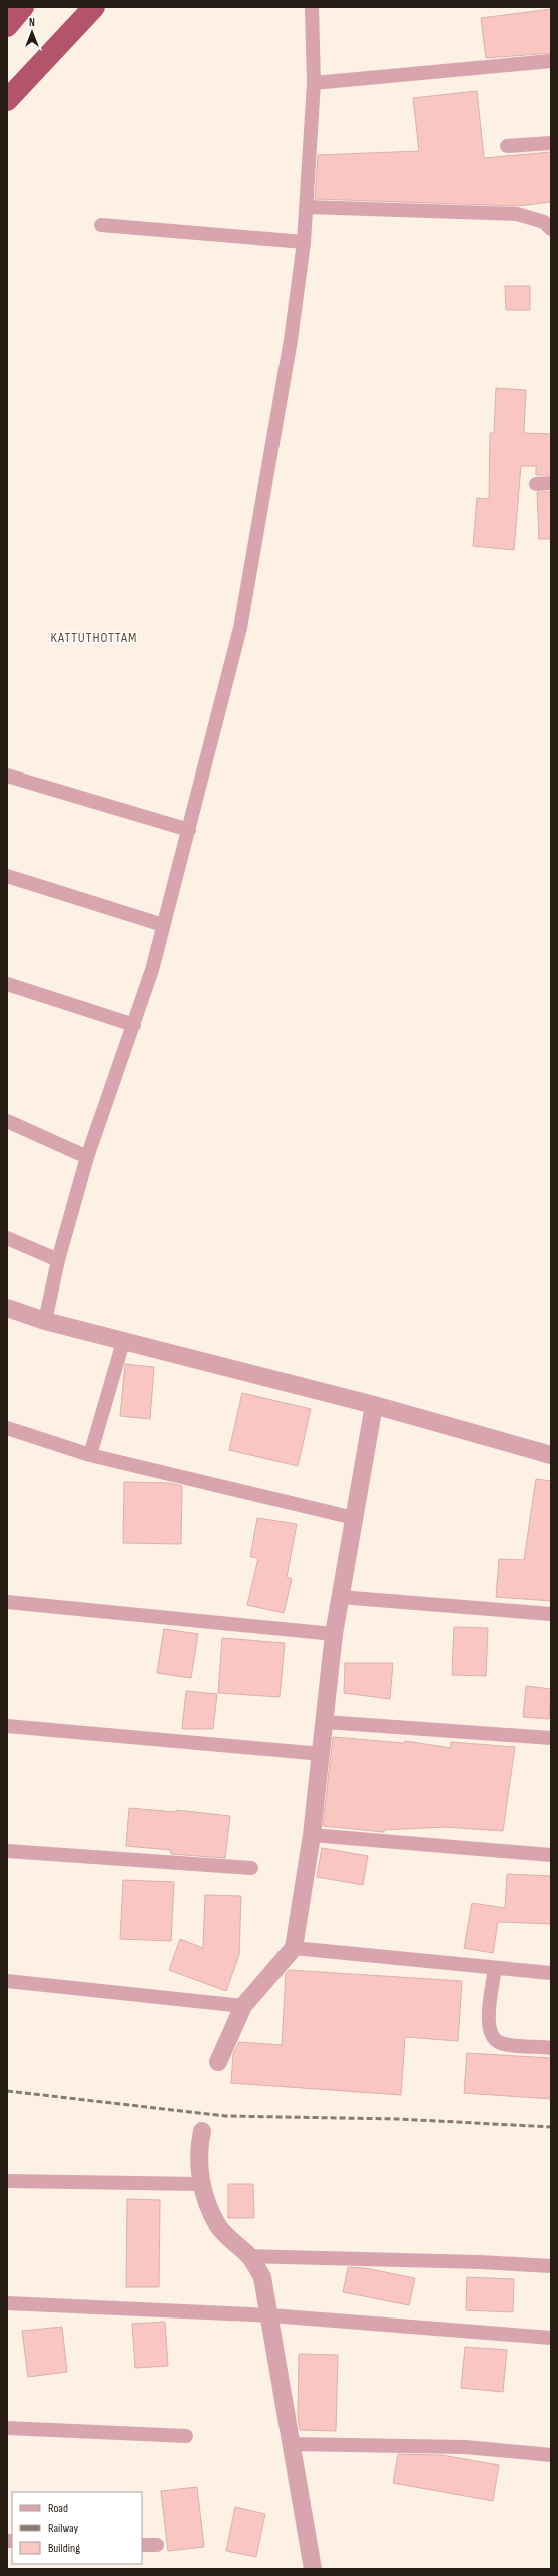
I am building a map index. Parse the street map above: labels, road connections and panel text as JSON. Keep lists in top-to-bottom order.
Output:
{
  "districts": ["KATTUTHOTTAM"],
  "legend": ["Road", "Railway", "Building"],
  "north": "top"
}
